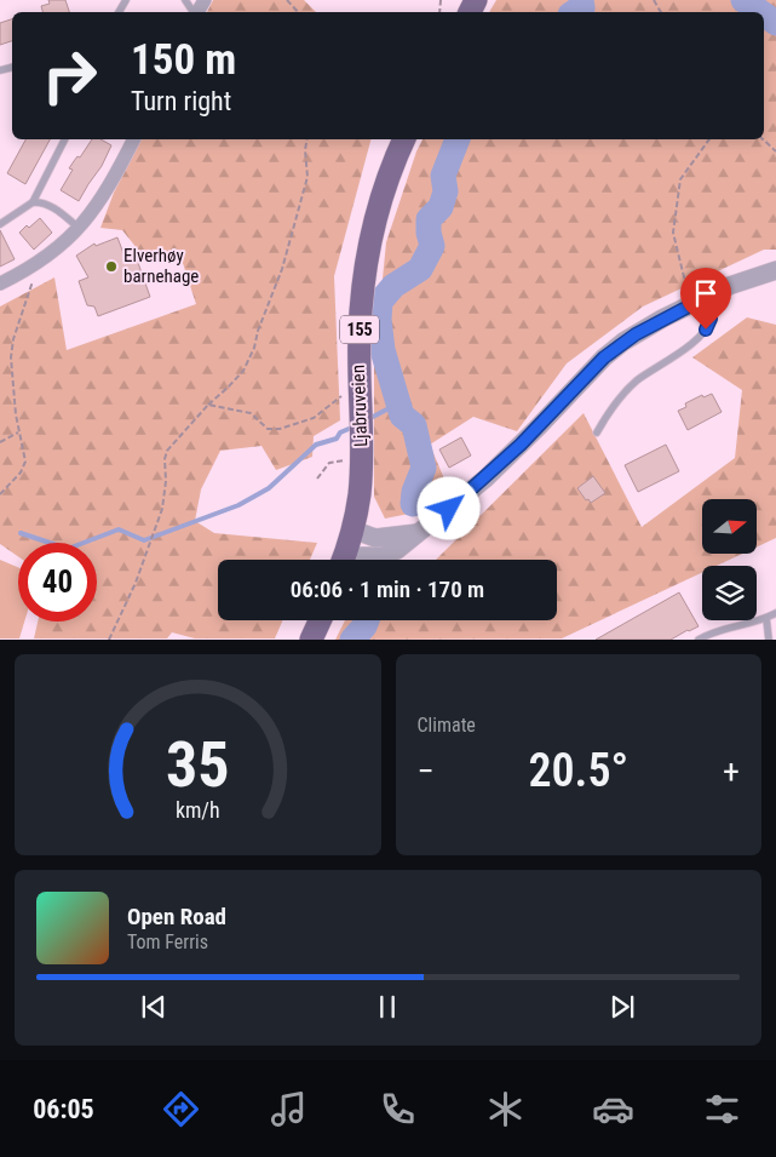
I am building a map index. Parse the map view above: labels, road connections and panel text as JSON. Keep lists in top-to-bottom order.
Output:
{
  "streets": {
    "main road": ["155", "Ljabruveien"]
  },
  "places": ["Elverhøy barnehage"],
  "north": "right",
  "page": {
    "turn": ["150 m", "Turn right"],
    "limit": "40",
    "trip": "06:06 · 1 min · 170 m",
    "tile": "Climate",
    "heat": ["−", "20.5°", "+"],
    "song": ["Open Road", "Tom Ferris"],
    "tabs": "06:05",
    "gauge": ["35", "km/h"]
  }
}
